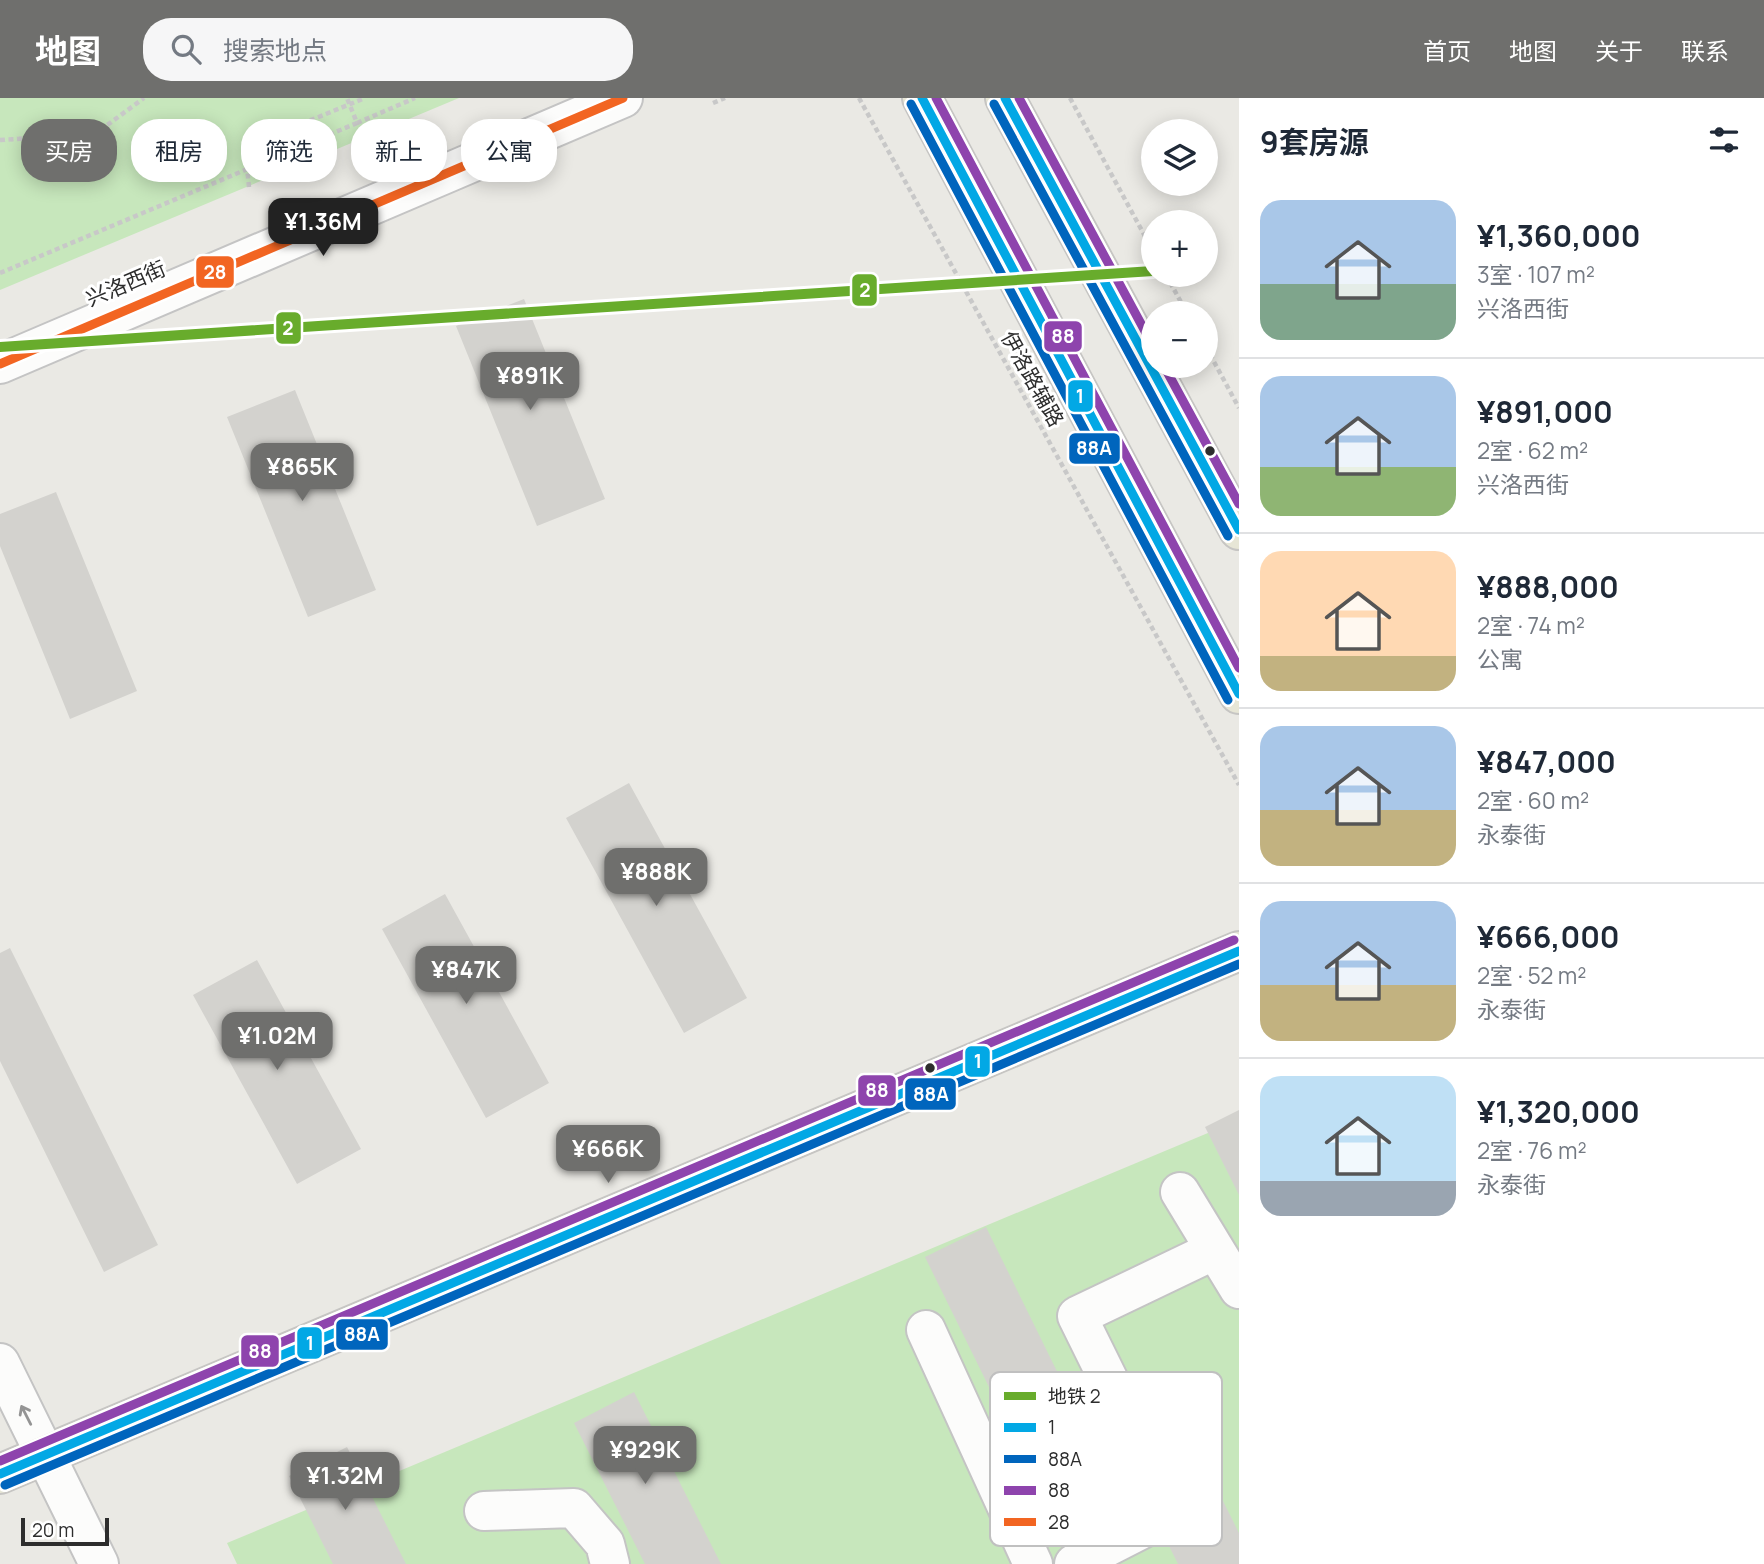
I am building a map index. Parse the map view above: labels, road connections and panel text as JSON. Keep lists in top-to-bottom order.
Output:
{
  "streets": {
    "street": ["兴洛西街"],
    "path": ["伊洛路辅路"]
  },
  "lines": [
    "transit line 1",
    "transit line 88",
    "transit line 28",
    "transit line 88A",
    "metro line 2"
  ],
  "legend": [
    "地铁 2",
    "1",
    "88A",
    "88",
    "28"
  ],
  "scale_bar": "20 m",
  "page": {
    "header": "地图",
    "search": "搜索地点",
    "nav": [
      "首页",
      "地图",
      "关于",
      "联系"
    ],
    "heading": "9套房源",
    "map_buttons": ["+", "−"],
    "chip": [
      "买房",
      "租房",
      "筛选",
      "新上",
      "公寓"
    ],
    "list": [
      {
        "name": "¥1,360,000",
        "note": "3室 · 107 m² · 兴洛西街"
      },
      {
        "name": "¥891,000",
        "note": "2室 · 62 m² · 兴洛西街"
      },
      {
        "name": "¥888,000",
        "note": "2室 · 74 m² · 公寓"
      },
      {
        "name": "¥847,000",
        "note": "2室 · 60 m² · 永泰街"
      },
      {
        "name": "¥666,000",
        "note": "2室 · 52 m² · 永泰街"
      },
      {
        "name": "¥1,320,000",
        "note": "2室 · 76 m² · 永泰街"
      }
    ],
    "price": [
      "¥1.36M",
      "¥891K",
      "¥865K",
      "¥888K",
      "¥847K",
      "¥1.02M",
      "¥666K",
      "¥929K",
      "¥1.32M"
    ],
    "scale": "20 m"
  }
}
